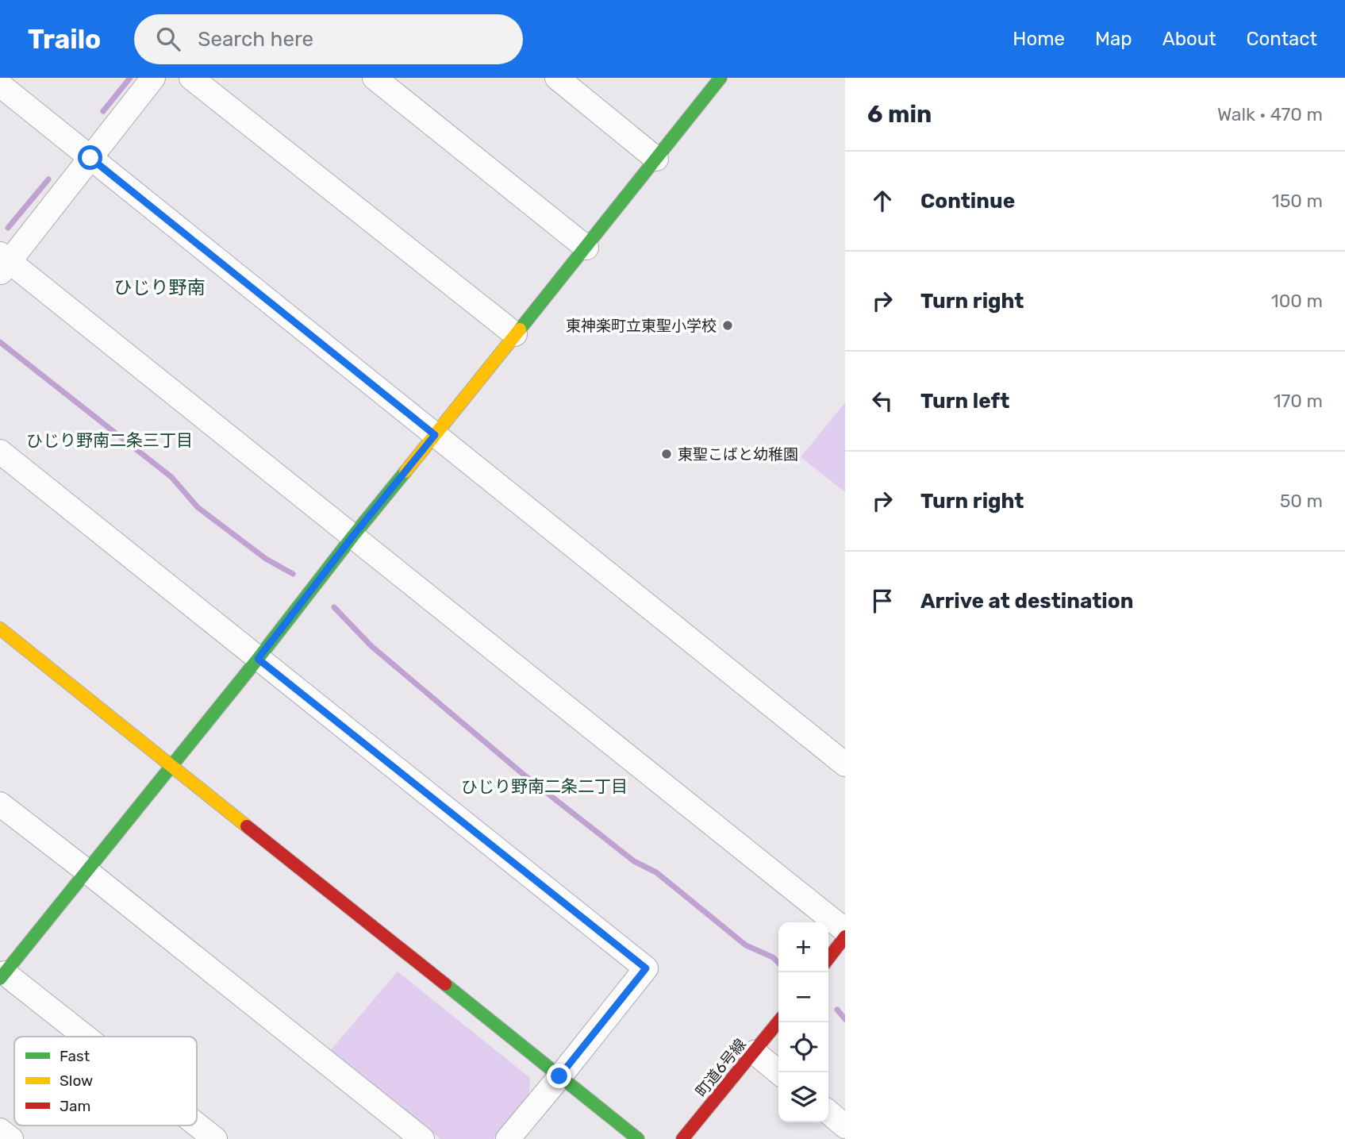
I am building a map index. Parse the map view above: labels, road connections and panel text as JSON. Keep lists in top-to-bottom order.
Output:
{
  "streets": {
    "street": ["町道6号線"]
  },
  "districts": ["ひじり野南", "ひじり野南二条三丁目", "ひじり野南二条二丁目"],
  "places": ["東神楽町立東聖小学校", "東聖こばと幼稚園"],
  "legend": ["Fast", "Slow", "Jam"],
  "page": {
    "header": "Trailo",
    "search": "Search here",
    "nav": [
      "Home",
      "Map",
      "About",
      "Contact"
    ],
    "heading": ["6 min", "Walk · 470 m"],
    "list": [
      ["Continue", "150 m"],
      ["Turn right", "100 m"],
      ["Turn left", "170 m"],
      ["Turn right", "50 m"],
      "Arrive at destination"
    ],
    "map_buttons": ["+", "−"]
  }
}
